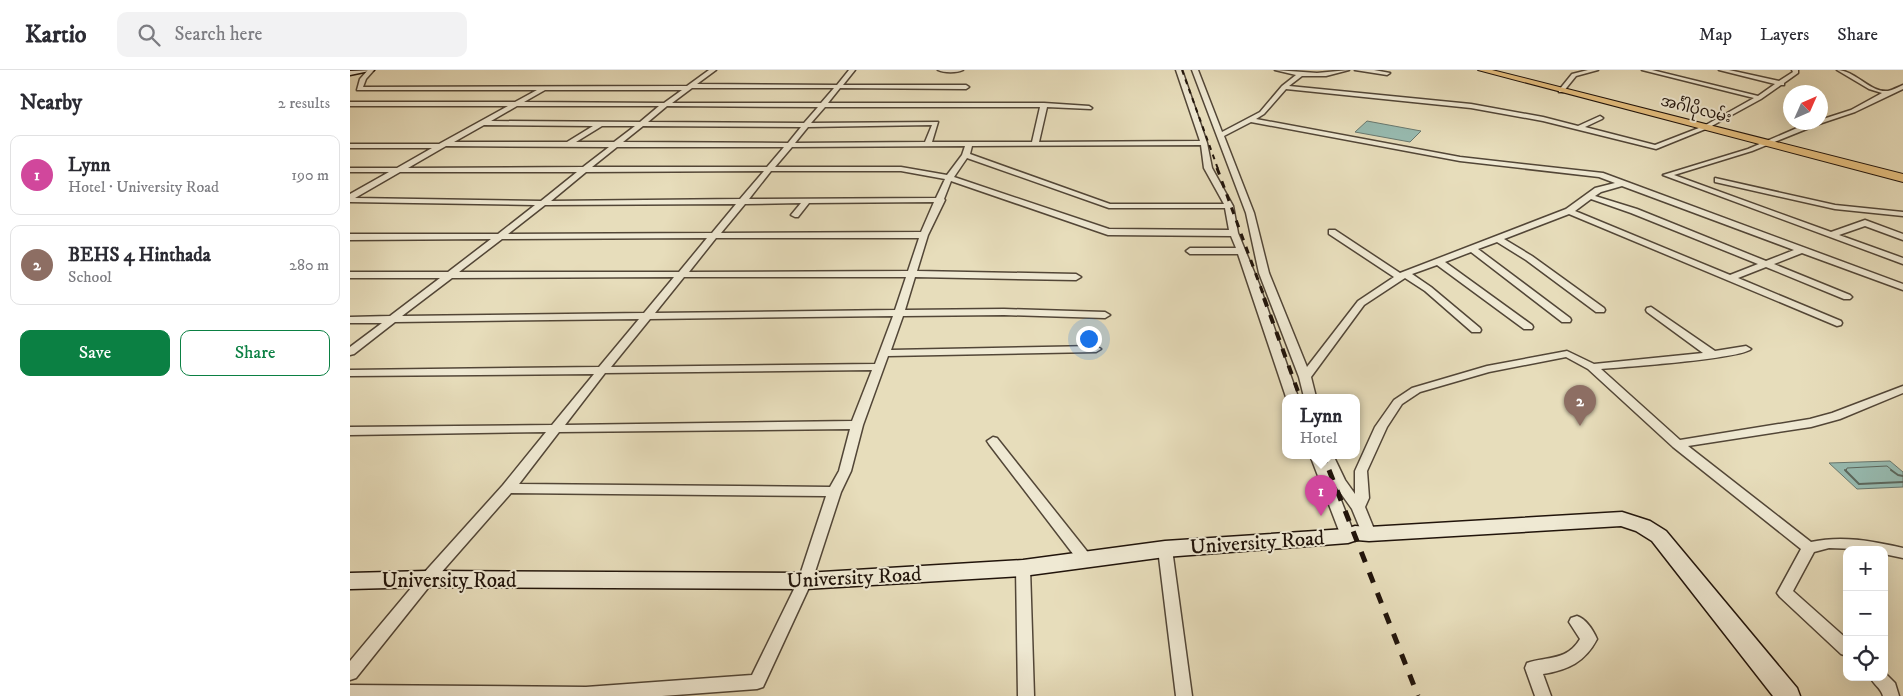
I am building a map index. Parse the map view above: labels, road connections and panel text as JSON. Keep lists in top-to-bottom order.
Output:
{
  "streets": {
    "main road": ["အင်္ဂါပိုလမ်း"],
    "street": ["University Road"]
  },
  "north": "top right",
  "page": {
    "header": "Kartio",
    "search": "Search here",
    "nav": ["Map", "Layers", "Share"],
    "heading": ["Nearby", "2 results"],
    "list": [
      {
        "mark": "1",
        "name": "Lynn",
        "note": "Hotel · University Road",
        "value": "190 m"
      },
      {
        "mark": "2",
        "name": "BEHS 4 Hinthada",
        "note": "School",
        "value": "280 m"
      }
    ],
    "buttons": ["Save", "Share"],
    "pins": ["2", "1"],
    "popup": ["Lynn", "Hotel"],
    "map_buttons": ["+", "−"]
  }
}
